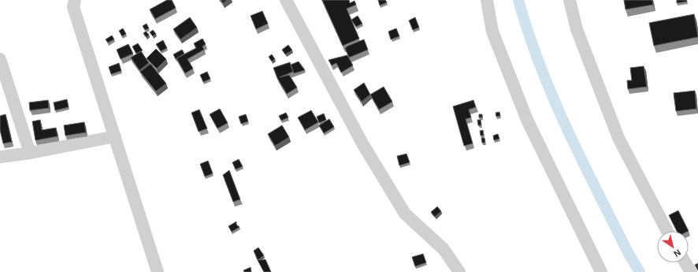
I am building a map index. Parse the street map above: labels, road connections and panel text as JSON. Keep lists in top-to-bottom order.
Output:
{
  "north": "bottom right"
}
